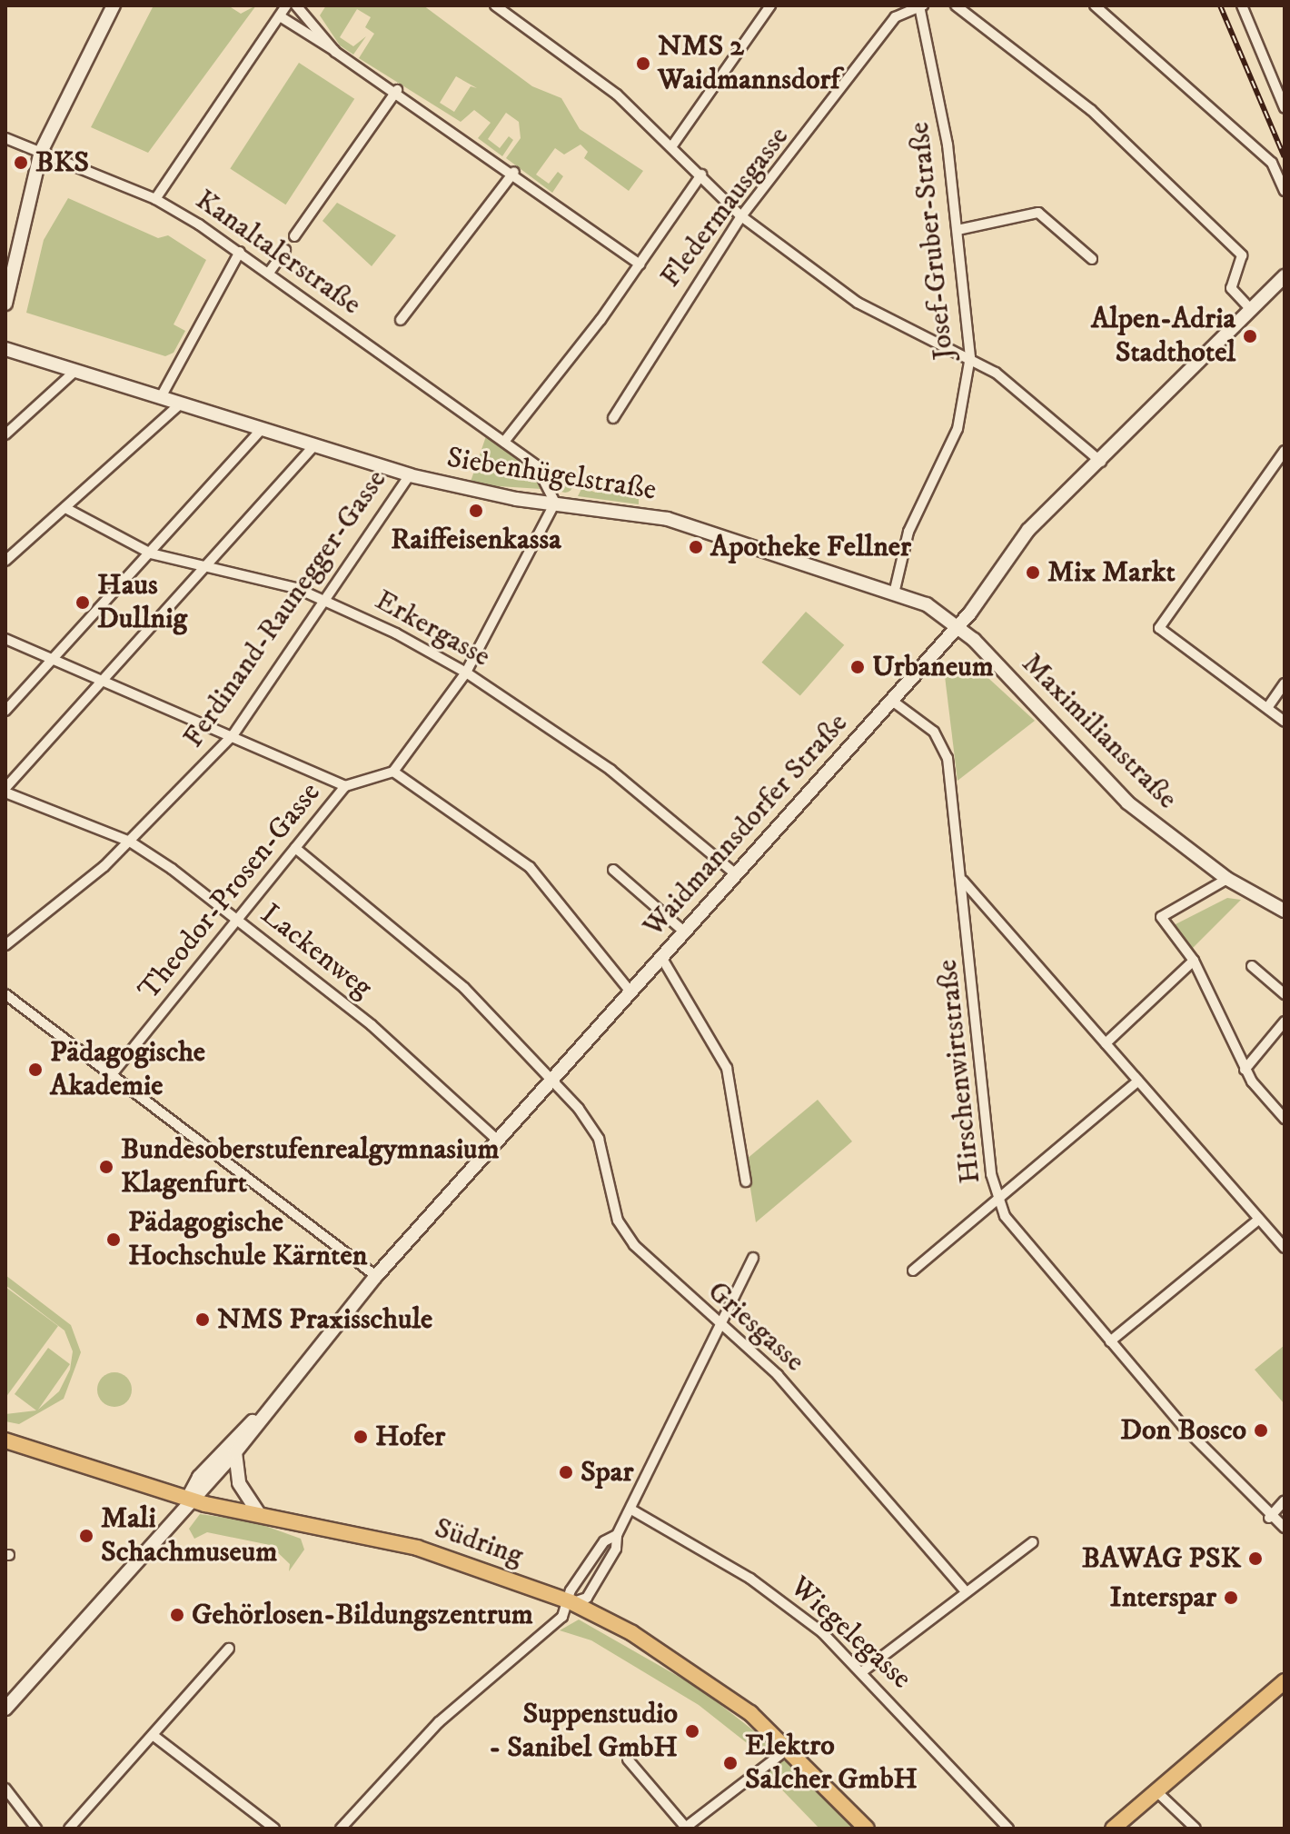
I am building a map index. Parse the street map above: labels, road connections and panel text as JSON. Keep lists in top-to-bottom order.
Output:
{
  "streets": {
    "main road": ["Südring"],
    "street": [
      "Fledermausgasse",
      "Josef-Gruber-Straße",
      "Kanaltalerstraße",
      "Siebenhügelstraße",
      "Ferdinand-Raunegger-Gasse",
      "Erkergasse",
      "Maximilianstraße",
      "Waidmannsdorfer Straße",
      "Theodor-Prosen-Gasse",
      "Lackenweg",
      "Hirschenwirtstraße",
      "Griesgasse",
      "Wiegelegasse"
    ]
  },
  "crossings": [
    ["Fledermausgasse", "Josef-Gruber-Straße"],
    ["Josef-Gruber-Straße", "Siebenhügelstraße"],
    ["Kanaltalerstraße", "Siebenhügelstraße"],
    ["Siebenhügelstraße", "Ferdinand-Raunegger-Gasse"],
    ["Siebenhügelstraße", "Maximilianstraße"],
    ["Siebenhügelstraße", "Waidmannsdorfer Straße"],
    ["Ferdinand-Raunegger-Gasse", "Erkergasse"],
    ["Ferdinand-Raunegger-Gasse", "Lackenweg"],
    ["Erkergasse", "Waidmannsdorfer Straße"],
    ["Maximilianstraße", "Waidmannsdorfer Straße"],
    ["Waidmannsdorfer Straße", "Lackenweg"],
    ["Waidmannsdorfer Straße", "Hirschenwirtstraße"],
    ["Waidmannsdorfer Straße", "Griesgasse"],
    ["Waidmannsdorfer Straße", "Südring"],
    ["Theodor-Prosen-Gasse", "Lackenweg"],
    ["Theodor-Prosen-Gasse", "Griesgasse"]
  ],
  "places": [
    "NMS 2 Waidmannsdorf",
    "BKS",
    "Alpen-Adria Stadthotel",
    "Raiffeisenkassa",
    "Apotheke Fellner",
    "Mix Markt",
    "Haus Dullnig",
    "Urbaneum",
    "Pädagogische Akademie",
    "Bundesoberstufenrealgymnasium Klagenfurt",
    "Pädagogische Hochschule Kärnten",
    "NMS Praxisschule",
    "Don Bosco",
    "Hofer",
    "Spar",
    "Mali Schachmuseum",
    "BAWAG PSK",
    "Interspar",
    "Gehörlosen-Bildungszentrum",
    "Suppenstudio - Sanibel GmbH",
    "Elektro Salcher GmbH"
  ]
}
